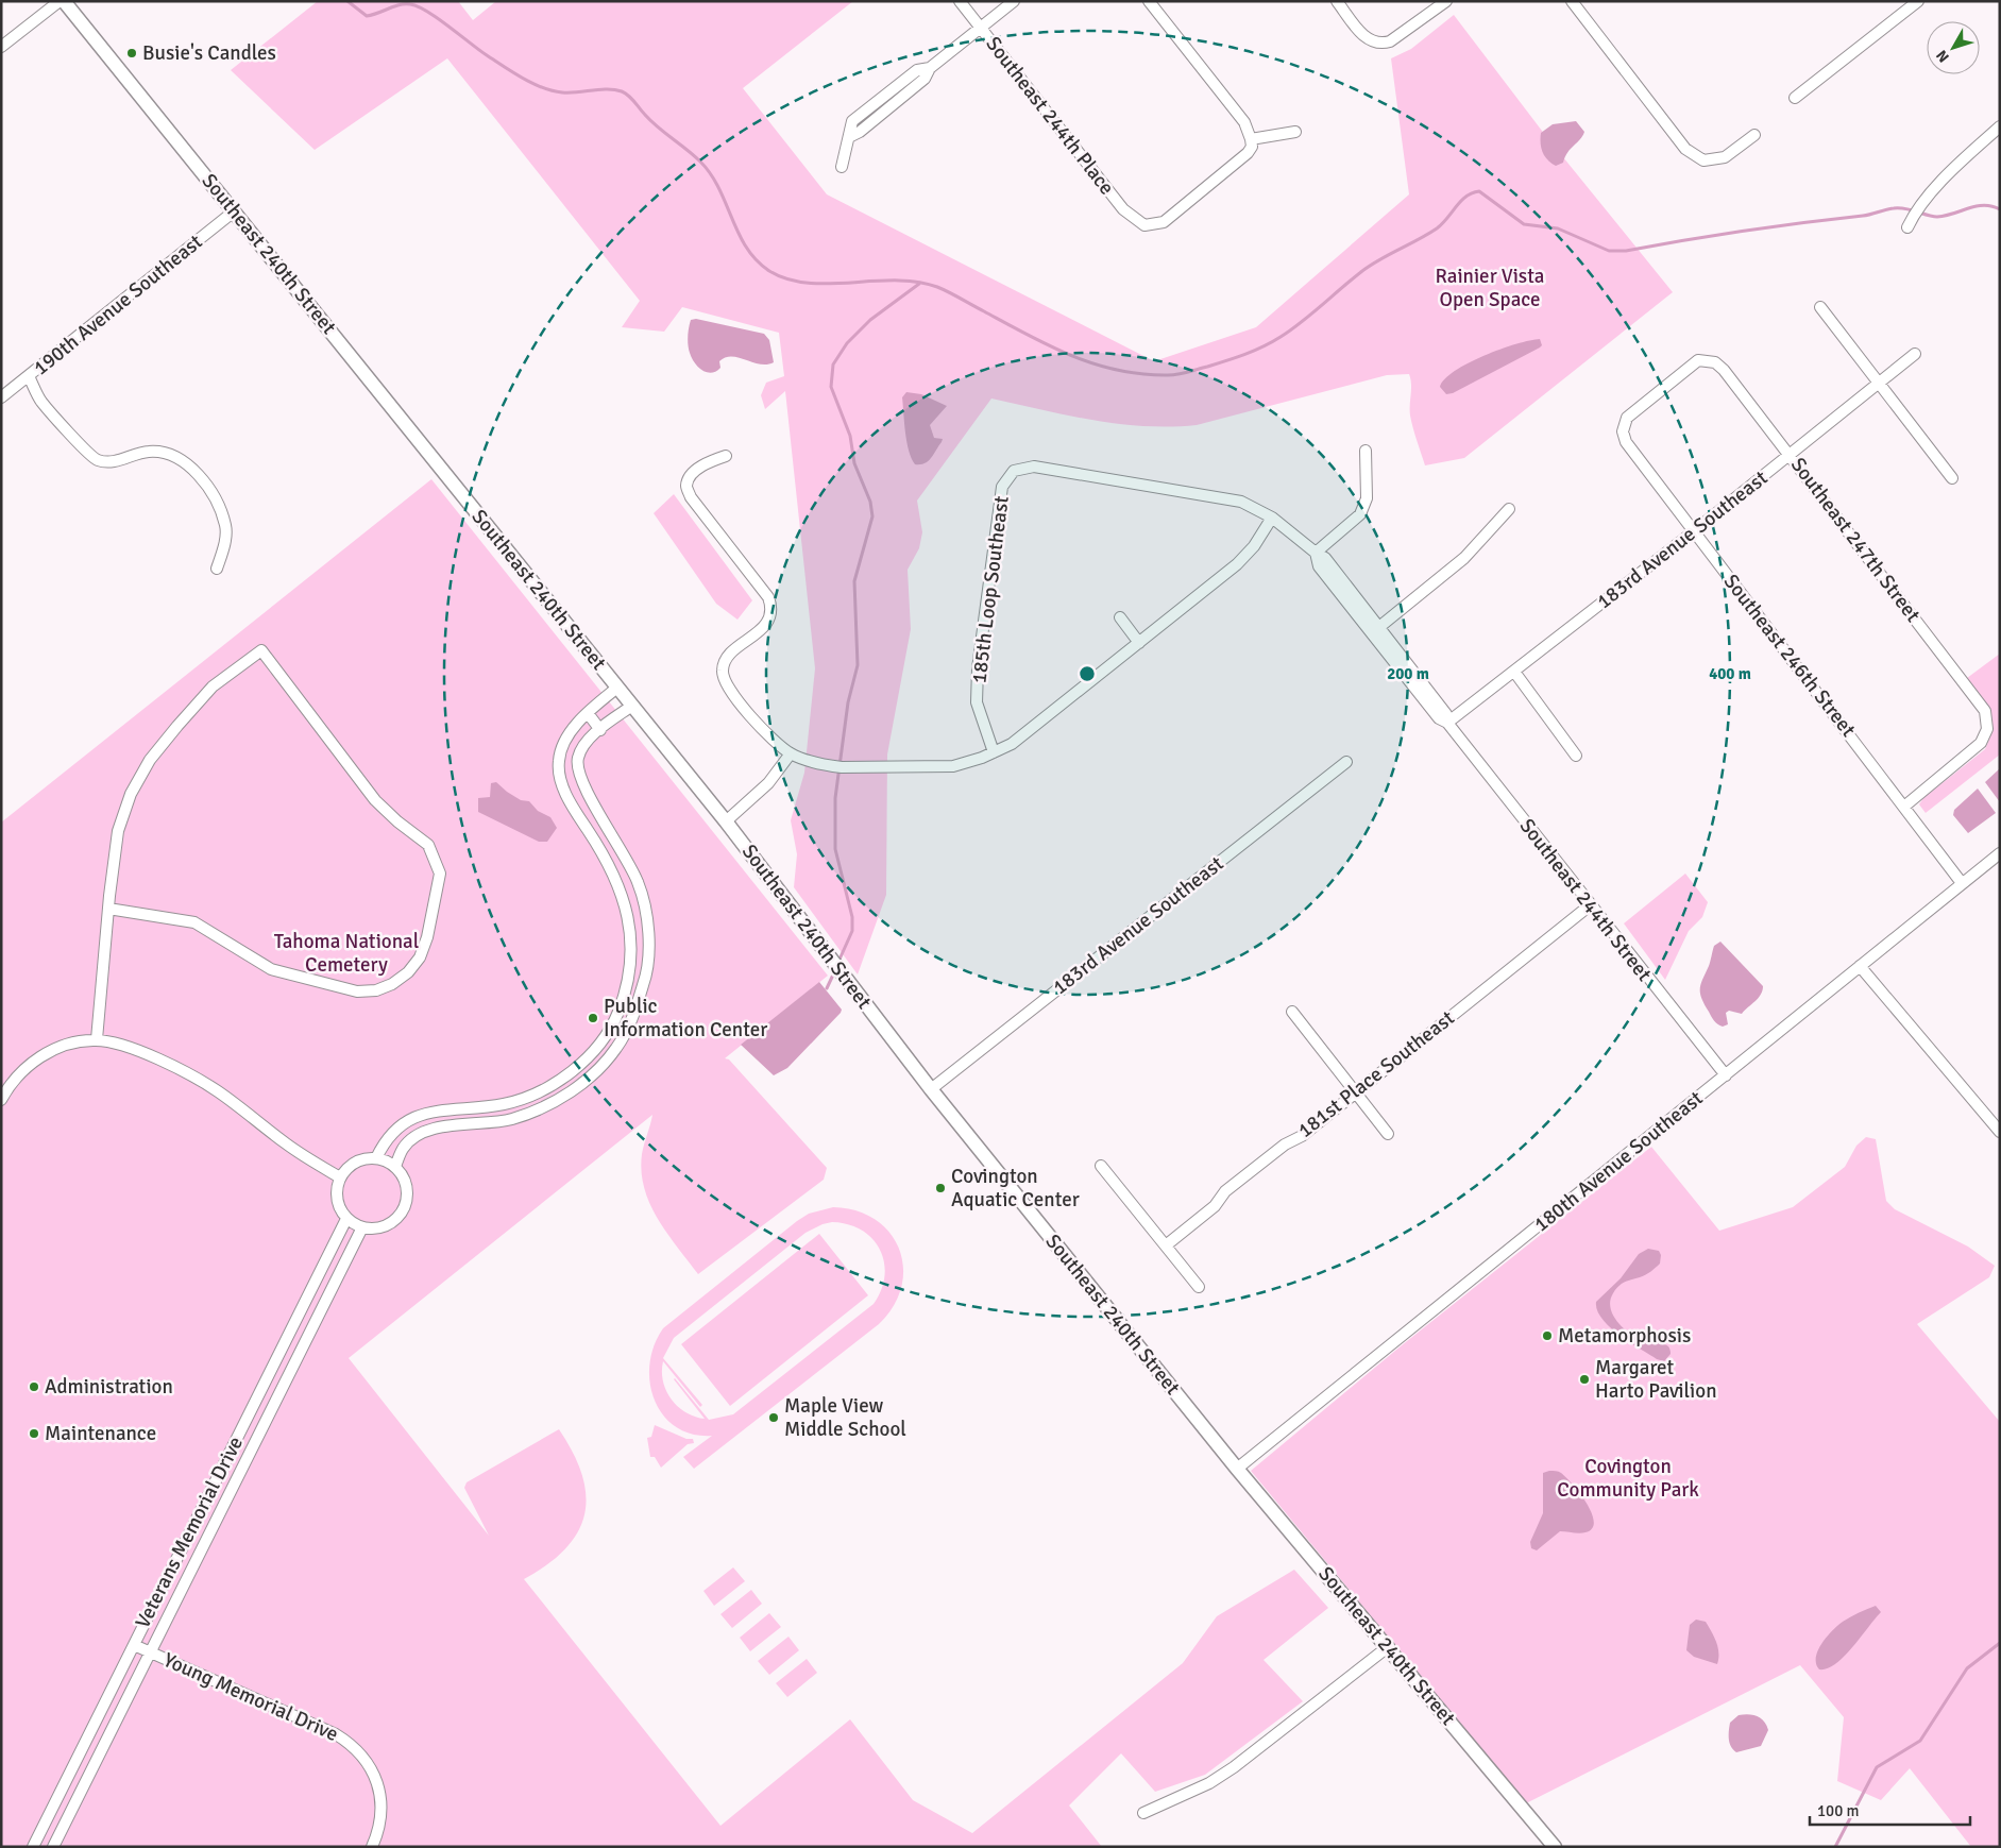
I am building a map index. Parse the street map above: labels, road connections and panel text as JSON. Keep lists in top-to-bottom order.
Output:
{
  "streets": {
    "main road": ["Southeast 240th Street"],
    "street": [
      "Southeast 244th Place",
      "190th Avenue Southeast",
      "183rd Avenue Southeast",
      "Southeast 247th Street",
      "185th Loop Southeast",
      "Southeast 246th Street",
      "Southeast 244th Street",
      "181st Place Southeast",
      "180th Avenue Southeast",
      "Veterans Memorial Drive",
      "Young Memorial Drive"
    ]
  },
  "crossings": [
    ["Southeast 240th Street", "190th Avenue Southeast"],
    ["Southeast 240th Street", "183rd Avenue Southeast"],
    ["Southeast 240th Street", "180th Avenue Southeast"],
    ["183rd Avenue Southeast", "Southeast 247th Street"],
    ["183rd Avenue Southeast", "Southeast 246th Street"],
    ["183rd Avenue Southeast", "Southeast 244th Street"],
    ["Southeast 247th Street", "Southeast 246th Street"],
    ["185th Loop Southeast", "Southeast 244th Street"],
    ["Southeast 246th Street", "180th Avenue Southeast"],
    ["Southeast 244th Street", "181st Place Southeast"],
    ["Southeast 244th Street", "180th Avenue Southeast"],
    ["Veterans Memorial Drive", "Young Memorial Drive"]
  ],
  "parks": ["Rainier Vista Open Space", "Tahoma National Cemetery", "Covington Community Park"],
  "places": [
    "Busie's Candles",
    "Public Information Center",
    "Covington Aquatic Center",
    "Metamorphosis",
    "Margaret Harto Pavilion",
    "Administration",
    "Maple View Middle School",
    "Maintenance"
  ],
  "scale_bar": "100 m",
  "north": "bottom left",
  "rings": ["200 m", "400 m"]
}
